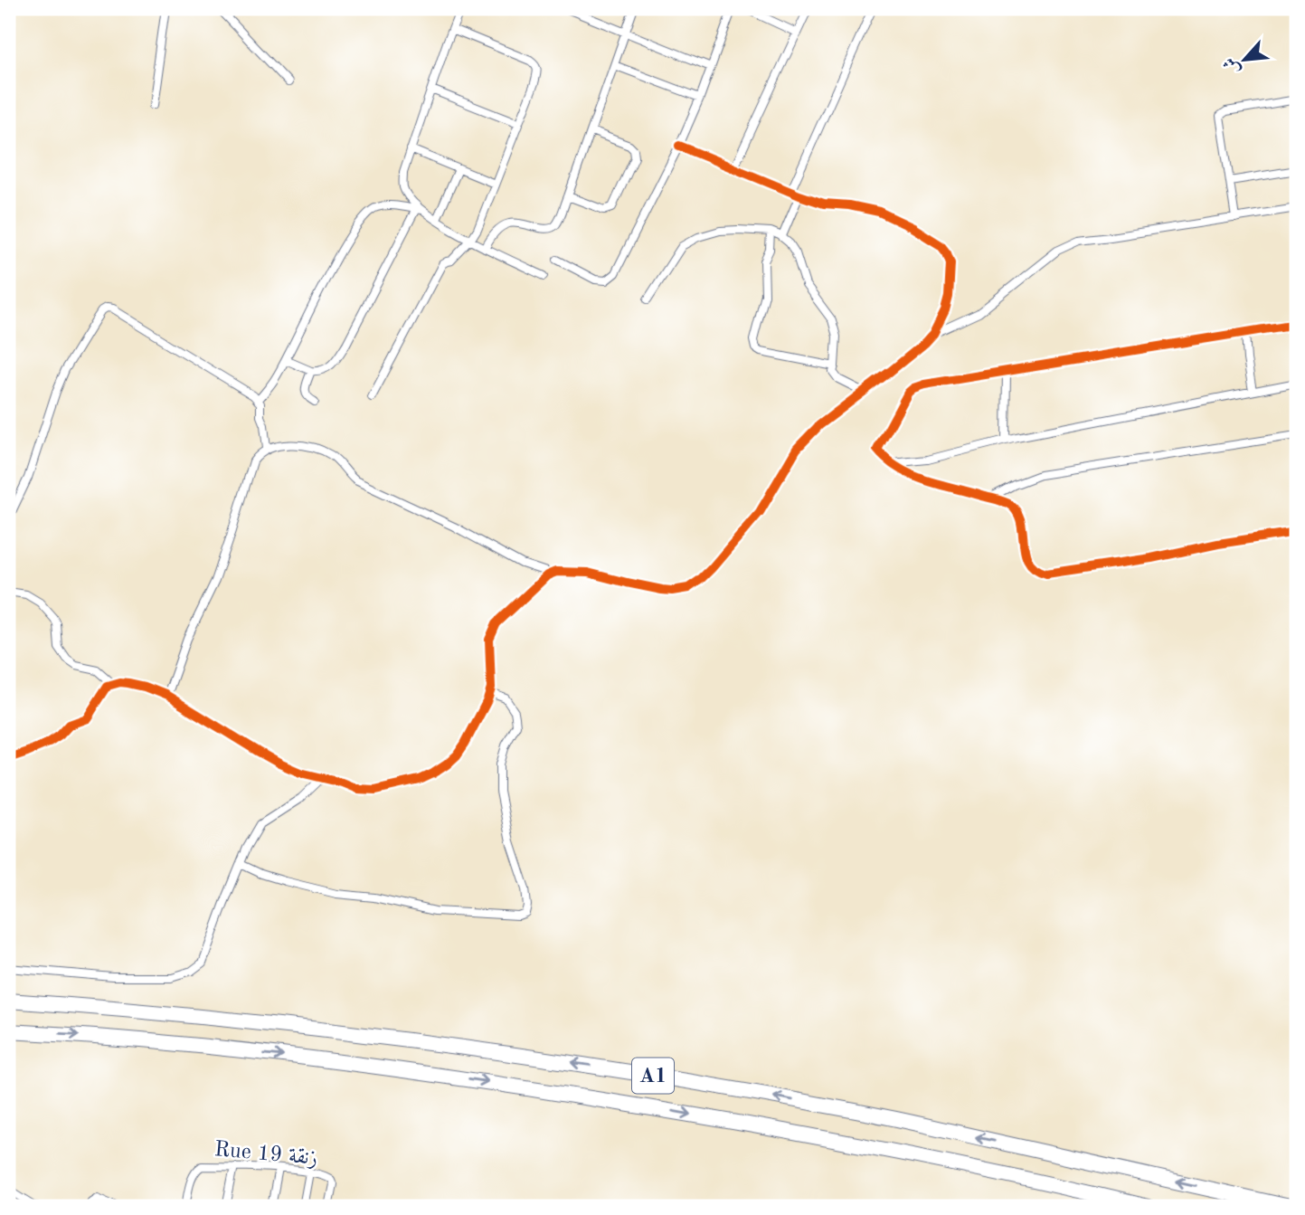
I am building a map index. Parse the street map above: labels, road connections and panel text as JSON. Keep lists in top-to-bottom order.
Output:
{
  "streets": {
    "highway": ["A1"],
    "street": ["Rue 19 زنقة"]
  },
  "north": "bottom left"
}
